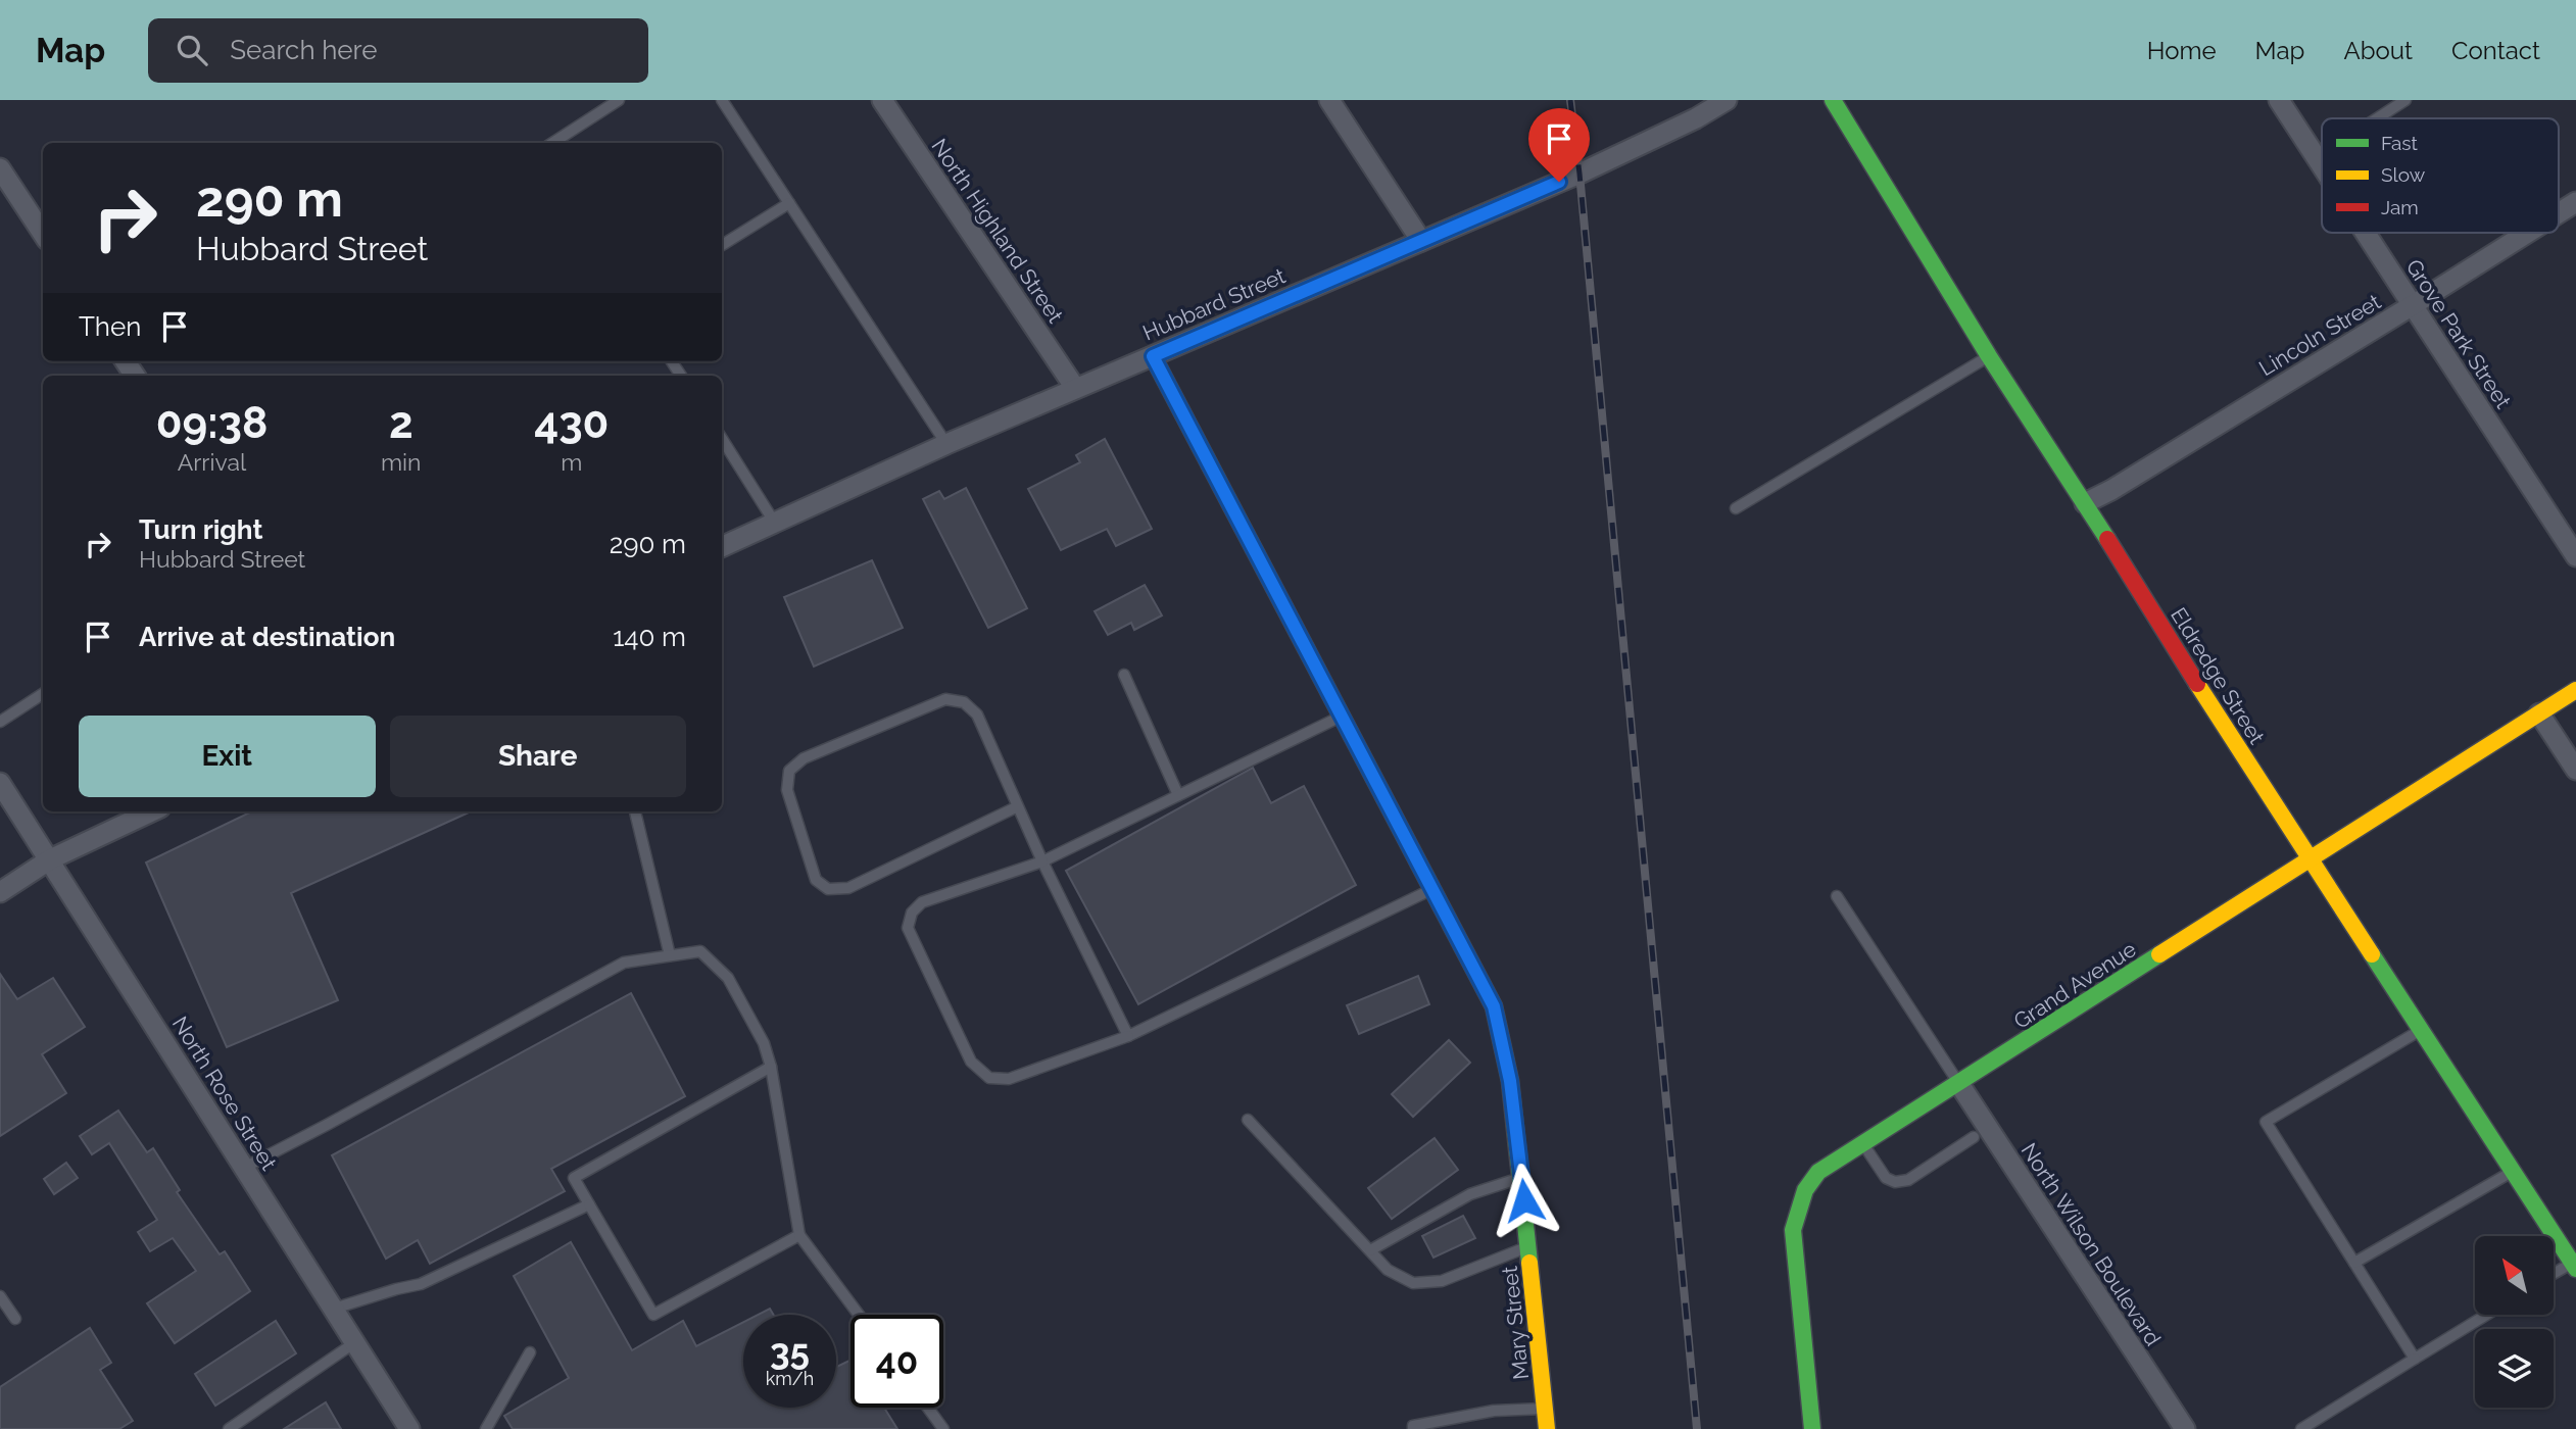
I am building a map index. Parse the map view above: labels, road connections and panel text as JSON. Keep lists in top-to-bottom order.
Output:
{
  "streets": {
    "street": [
      "North Highland Street",
      "Hubbard Street",
      "Grove Park Street",
      "Lincoln Street",
      "Eldredge Street",
      "Grand Avenue",
      "North Rose Street",
      "North Wilson Boulevard",
      "Mary Street"
    ]
  },
  "crossings": [
    ["North Highland Street", "Hubbard Street"],
    ["Hubbard Street", "Mary Street"],
    ["Grove Park Street", "Lincoln Street"],
    ["Lincoln Street", "Eldredge Street"],
    ["Eldredge Street", "Grand Avenue"],
    ["Grand Avenue", "North Wilson Boulevard"]
  ],
  "legend": ["Fast", "Slow", "Jam"],
  "north": "top left",
  "page": {
    "header": "Map",
    "search": "Search here",
    "nav": [
      "Home",
      "Map",
      "About",
      "Contact"
    ],
    "turn": ["290 m", "Hubbard Street"],
    "then": "Then",
    "eta": [
      "09:38",
      "Arrival",
      "2",
      "min",
      "430",
      "m"
    ],
    "list": [
      {
        "name": "Turn right",
        "note": "Hubbard Street",
        "value": "290 m"
      },
      {
        "name": "Arrive at destination",
        "value": "140 m"
      }
    ],
    "buttons": ["Exit", "Share"],
    "speed": "35 km/h",
    "limit": "40"
  }
}
